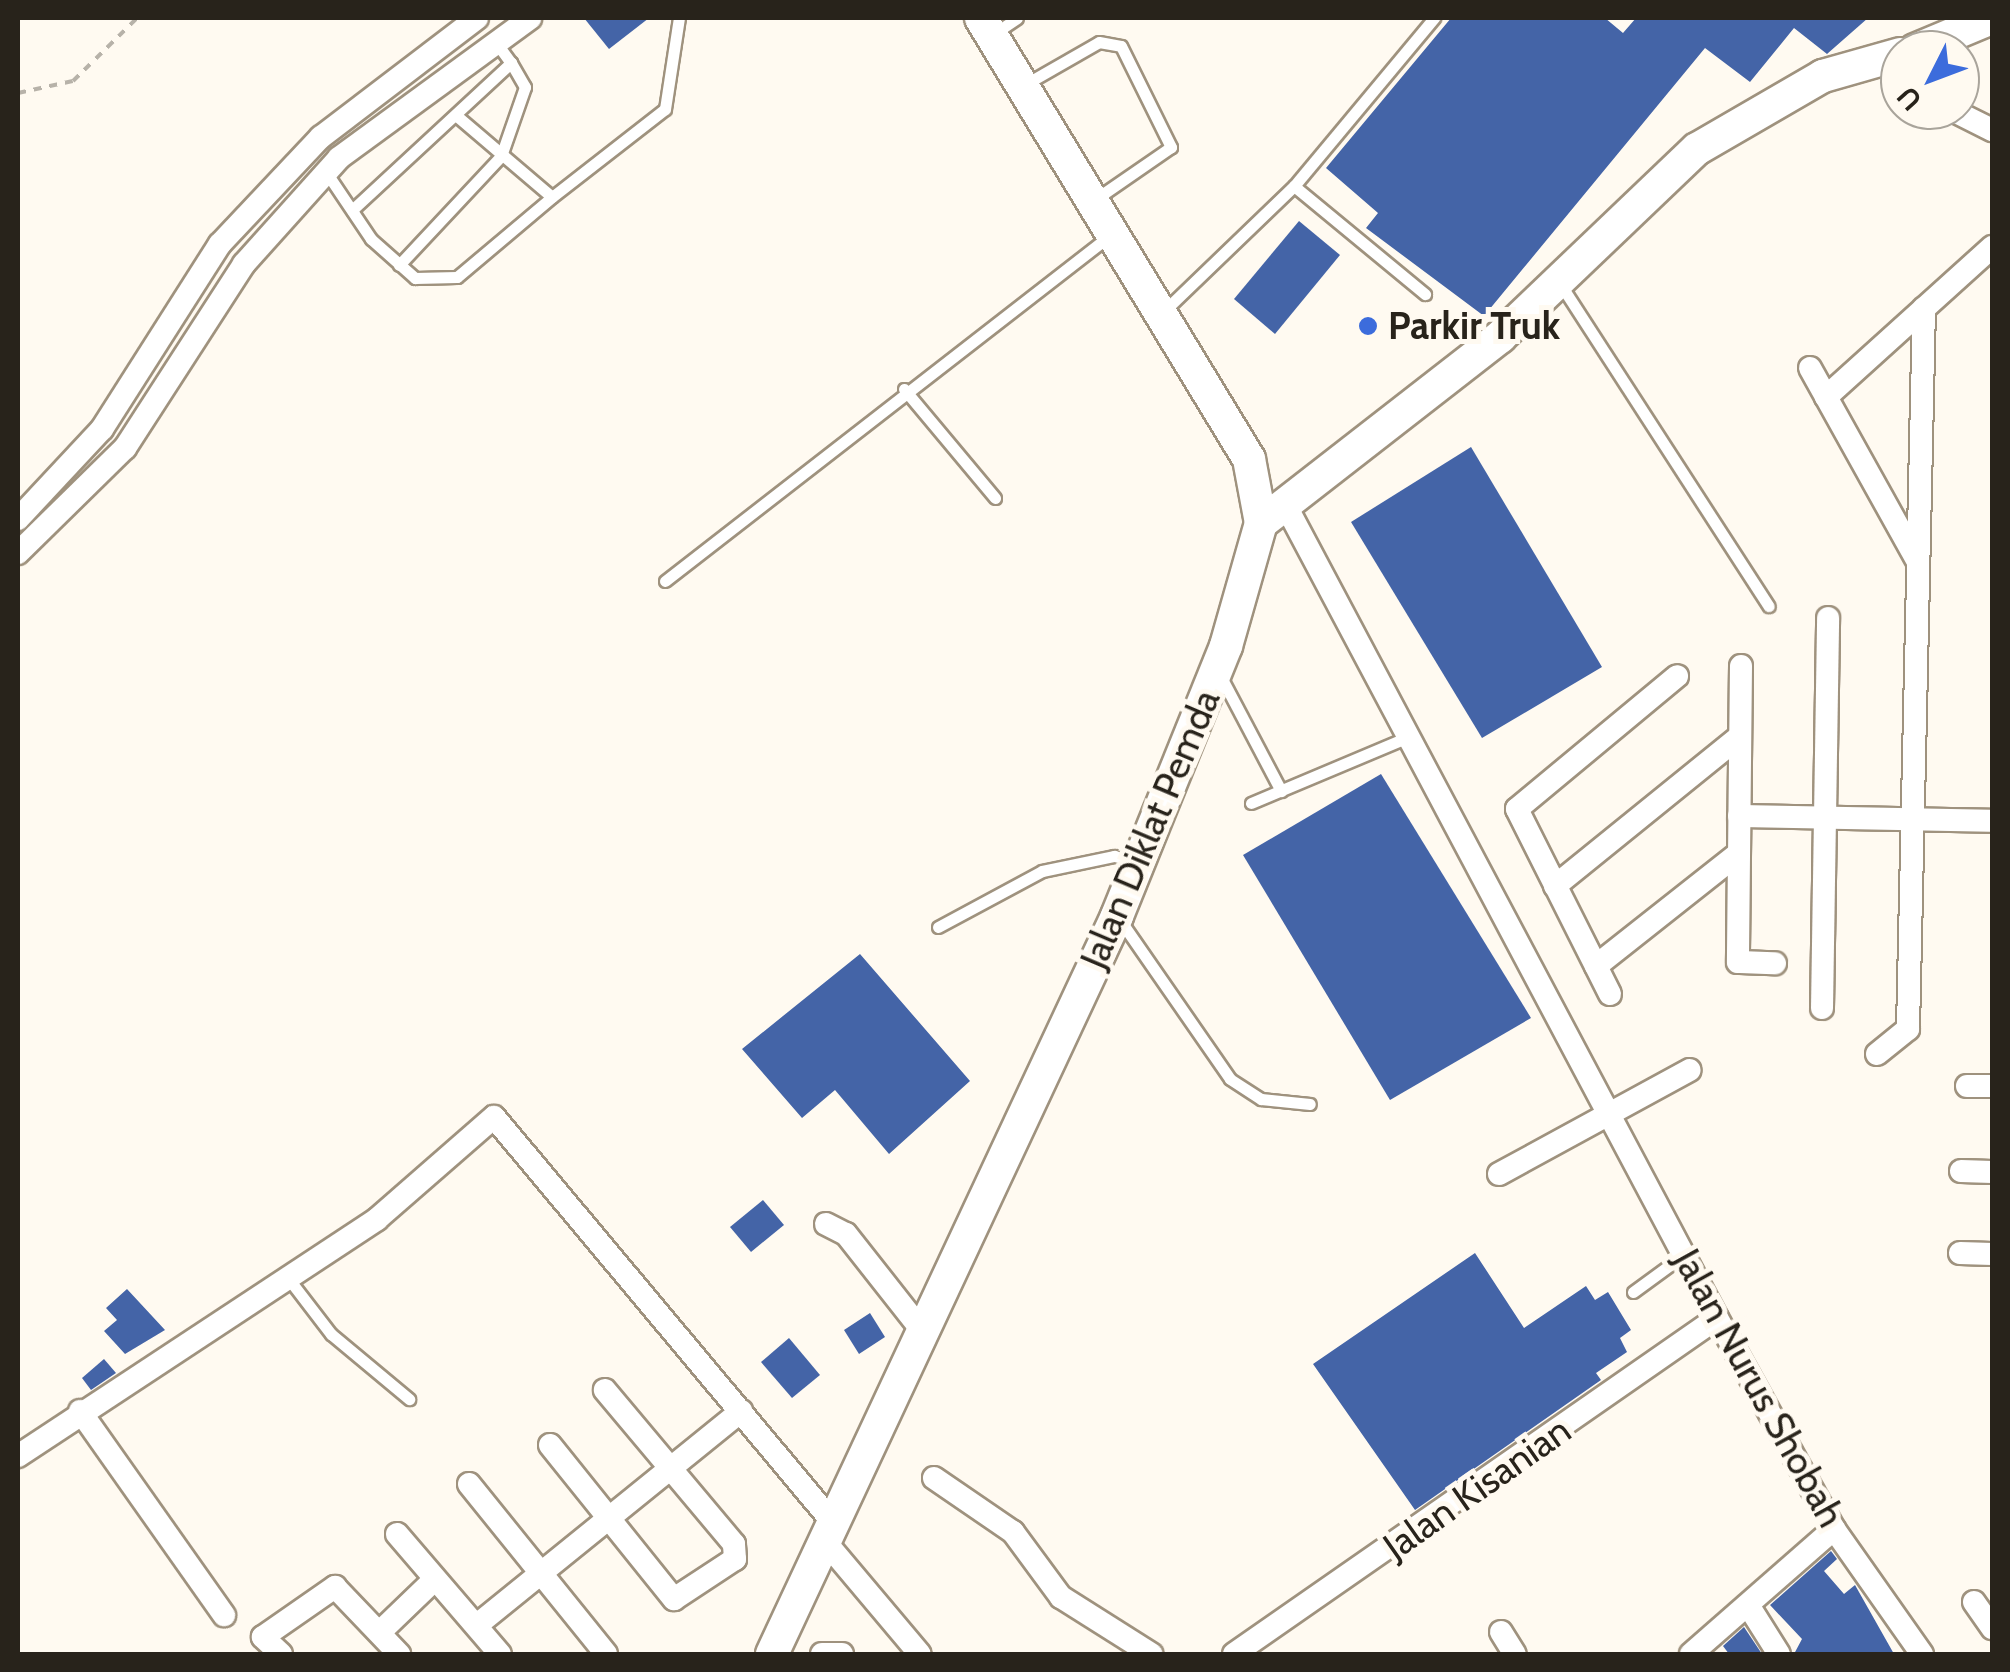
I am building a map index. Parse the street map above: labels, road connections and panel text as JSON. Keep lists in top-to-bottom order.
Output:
{
  "streets": {
    "street": ["Jalan Diklat Pemda", "Jalan Nurus Shobah", "Jalan Kisanian"]
  },
  "crossings": [
    ["Jalan Diklat Pemda", "Jalan Nurus Shobah"],
    ["Jalan Nurus Shobah", "Jalan Kisanian"]
  ],
  "places": ["Parkir Truk"],
  "north": "bottom left"
}
